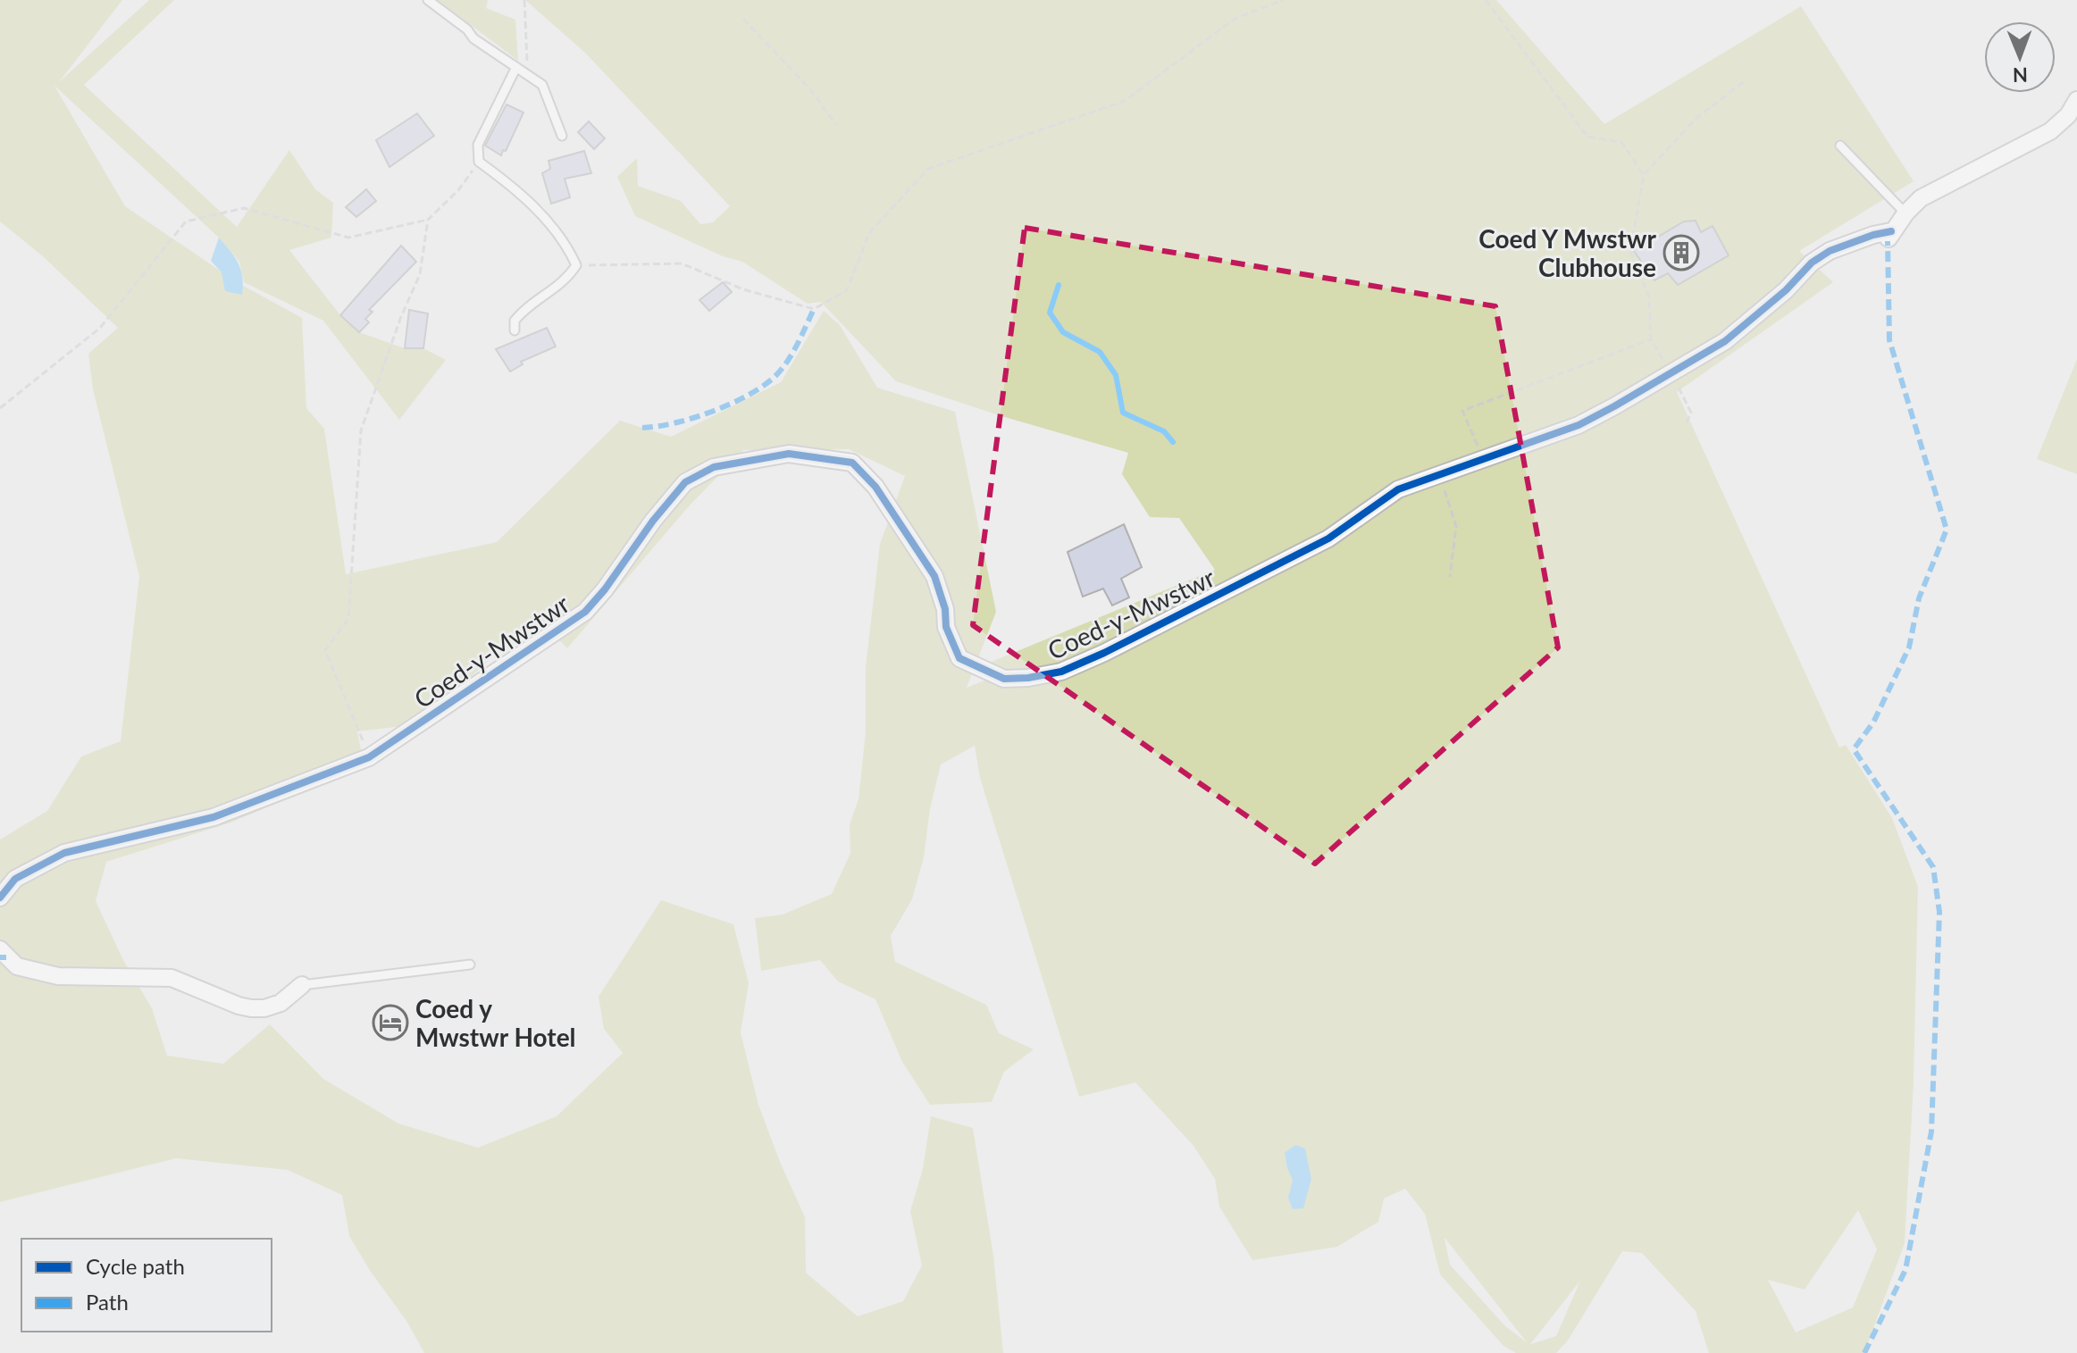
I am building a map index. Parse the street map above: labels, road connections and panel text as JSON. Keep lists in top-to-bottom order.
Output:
{
  "streets": {
    "street": ["Coed-y-Mwstwr"]
  },
  "places": {
    "building": ["Coed Y Mwstwr Clubhouse"],
    "hotel": ["Coed y Mwstwr Hotel"]
  },
  "legend": ["Cycle path", "Path"],
  "north": "bottom"
}
